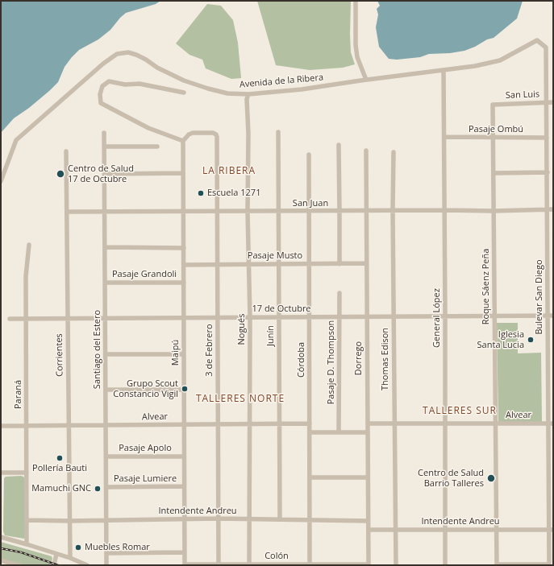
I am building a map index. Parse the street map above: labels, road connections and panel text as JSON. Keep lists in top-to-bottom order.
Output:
{
  "streets": {
    "street": [
      "Avenida de la Ribera",
      "San Luis",
      "Pasaje Ombú",
      "San Juan",
      "Pasaje Musto",
      "Pasaje Grandoli",
      "Roque Sáenz Peña",
      "Bulevar San Diego",
      "17 de Octubre",
      "General López",
      "Nogués",
      "Junín",
      "Santiago del Estero",
      "3 de Febrero",
      "Maipú",
      "Corrientes",
      "Dorrego",
      "Thomas Edison",
      "Córdoba",
      "Pasaje D. Thompson",
      "Paraná",
      "Alvear",
      "Pasaje Apolo",
      "Pasaje Lumiere",
      "Intendente Andreu",
      "Colón"
    ]
  },
  "crossings": [
    ["Avenida de la Ribera", "Bulevar San Diego"],
    ["Avenida de la Ribera", "General López"],
    ["Avenida de la Ribera", "Nogués"],
    ["San Luis", "Roque Sáenz Peña"],
    ["San Luis", "Bulevar San Diego"],
    ["Pasaje Ombú", "Roque Sáenz Peña"],
    ["Pasaje Ombú", "Bulevar San Diego"],
    ["Pasaje Ombú", "General López"],
    ["San Juan", "Roque Sáenz Peña"],
    ["San Juan", "Bulevar San Diego"],
    ["San Juan", "General López"],
    ["San Juan", "Nogués"],
    ["San Juan", "Junín"],
    ["San Juan", "Santiago del Estero"],
    ["San Juan", "3 de Febrero"],
    ["San Juan", "Maipú"],
    ["San Juan", "Corrientes"],
    ["San Juan", "Dorrego"],
    ["San Juan", "Thomas Edison"],
    ["San Juan", "Córdoba"],
    ["Pasaje Musto", "Nogués"],
    ["Pasaje Musto", "Junín"],
    ["Pasaje Musto", "3 de Febrero"],
    ["Pasaje Musto", "Maipú"],
    ["Pasaje Musto", "Dorrego"],
    ["Pasaje Musto", "Córdoba"],
    ["Pasaje Grandoli", "Santiago del Estero"],
    ["Pasaje Grandoli", "Maipú"],
    ["Roque Sáenz Peña", "17 de Octubre"],
    ["Roque Sáenz Peña", "Alvear"],
    ["Roque Sáenz Peña", "Intendente Andreu"],
    ["Bulevar San Diego", "17 de Octubre"],
    ["Bulevar San Diego", "Alvear"],
    ["Bulevar San Diego", "Intendente Andreu"],
    ["17 de Octubre", "General López"],
    ["17 de Octubre", "Nogués"],
    ["17 de Octubre", "Junín"],
    ["17 de Octubre", "Santiago del Estero"],
    ["17 de Octubre", "3 de Febrero"],
    ["17 de Octubre", "Maipú"],
    ["17 de Octubre", "Corrientes"],
    ["17 de Octubre", "Dorrego"],
    ["17 de Octubre", "Thomas Edison"],
    ["17 de Octubre", "Córdoba"],
    ["17 de Octubre", "Pasaje D. Thompson"],
    ["17 de Octubre", "Paraná"],
    ["General López", "Alvear"],
    ["General López", "Intendente Andreu"],
    ["Nogués", "Alvear"],
    ["Nogués", "Intendente Andreu"],
    ["Nogués", "Colón"],
    ["Junín", "Alvear"],
    ["Junín", "Intendente Andreu"],
    ["Santiago del Estero", "Alvear"],
    ["Santiago del Estero", "Pasaje Apolo"],
    ["Santiago del Estero", "Pasaje Lumiere"],
    ["Santiago del Estero", "Intendente Andreu"],
    ["3 de Febrero", "Maipú"],
    ["3 de Febrero", "Alvear"],
    ["3 de Febrero", "Intendente Andreu"],
    ["3 de Febrero", "Colón"],
    ["Maipú", "Alvear"],
    ["Maipú", "Pasaje Apolo"],
    ["Maipú", "Pasaje Lumiere"],
    ["Maipú", "Intendente Andreu"],
    ["Maipú", "Colón"],
    ["Corrientes", "Alvear"],
    ["Corrientes", "Intendente Andreu"],
    ["Dorrego", "Alvear"],
    ["Dorrego", "Intendente Andreu"],
    ["Dorrego", "Colón"],
    ["Thomas Edison", "Alvear"],
    ["Thomas Edison", "Intendente Andreu"],
    ["Córdoba", "Alvear"],
    ["Córdoba", "Intendente Andreu"],
    ["Córdoba", "Colón"],
    ["Paraná", "Alvear"],
    ["Paraná", "Intendente Andreu"]
  ],
  "districts": ["LA RIBERA", "TALLERES NORTE", "TALLERES SUR"],
  "places": [
    "Centro de Salud 17 de Octubre",
    "Escuela 1271",
    "Iglesia Santa Lucia",
    "Grupo Scout Constancio Vigil",
    "Pollería Bauti",
    "Centro de Salud Barrio Talleres",
    "Mamuchi GNC",
    "Muebles Romar"
  ]
}
